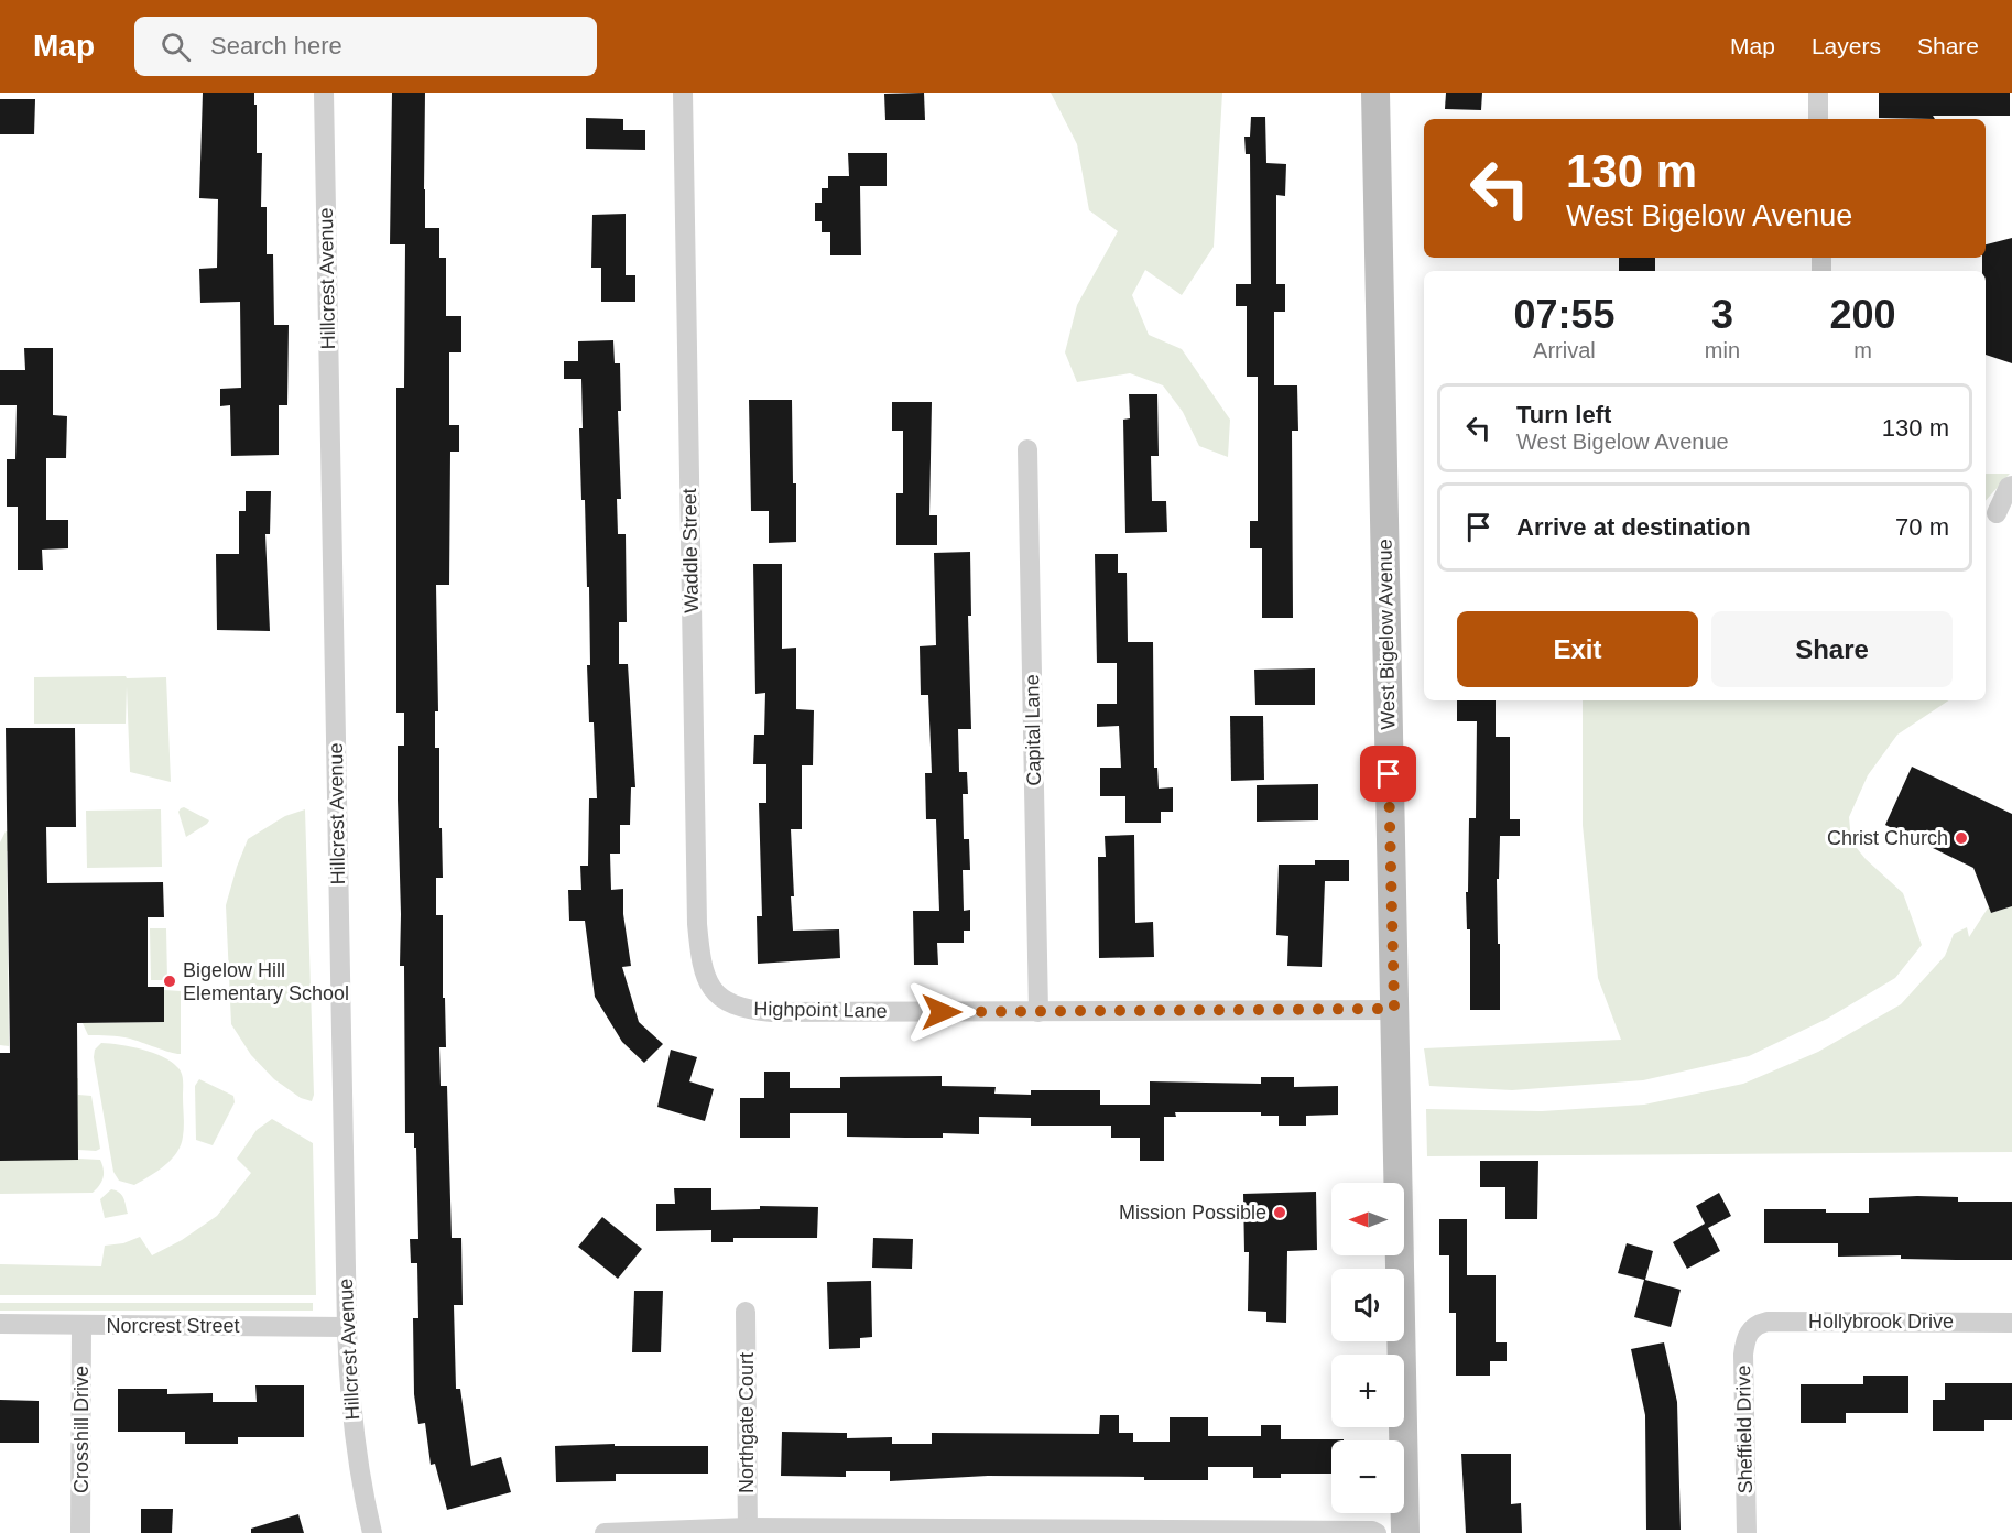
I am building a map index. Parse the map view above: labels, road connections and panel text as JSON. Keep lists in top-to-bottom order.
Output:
{
  "streets": {
    "main road": ["West Bigelow Avenue"],
    "street": [
      "Hillcrest Avenue",
      "Waddle Street",
      "Capital Lane",
      "Highpoint Lane",
      "Hollybrook Drive",
      "Norcrest Street",
      "Northgate Court",
      "Crosshill Drive",
      "Sheffield Drive"
    ]
  },
  "crossings": [
    ["Hillcrest Avenue", "Norcrest Street"],
    ["Waddle Street", "Highpoint Lane"],
    ["West Bigelow Avenue", "Highpoint Lane"],
    ["Capital Lane", "Highpoint Lane"],
    ["Hollybrook Drive", "Sheffield Drive"],
    ["Norcrest Street", "Crosshill Drive"]
  ],
  "places": ["Christ Church", "Bigelow Hill Elementary School", "Mission Possible"],
  "north": "left",
  "page": {
    "header": "Map",
    "search": "Search here",
    "nav": ["Map", "Layers", "Share"],
    "turn": ["130 m", "West Bigelow Avenue"],
    "eta": [
      "07:55",
      "Arrival",
      "3",
      "min",
      "200",
      "m"
    ],
    "list": [
      {
        "name": "Turn left",
        "note": "West Bigelow Avenue",
        "value": "130 m"
      },
      {
        "name": "Arrive at destination",
        "value": "70 m"
      }
    ],
    "buttons": ["Exit", "Share"],
    "map_buttons": ["+", "−"]
  }
}
